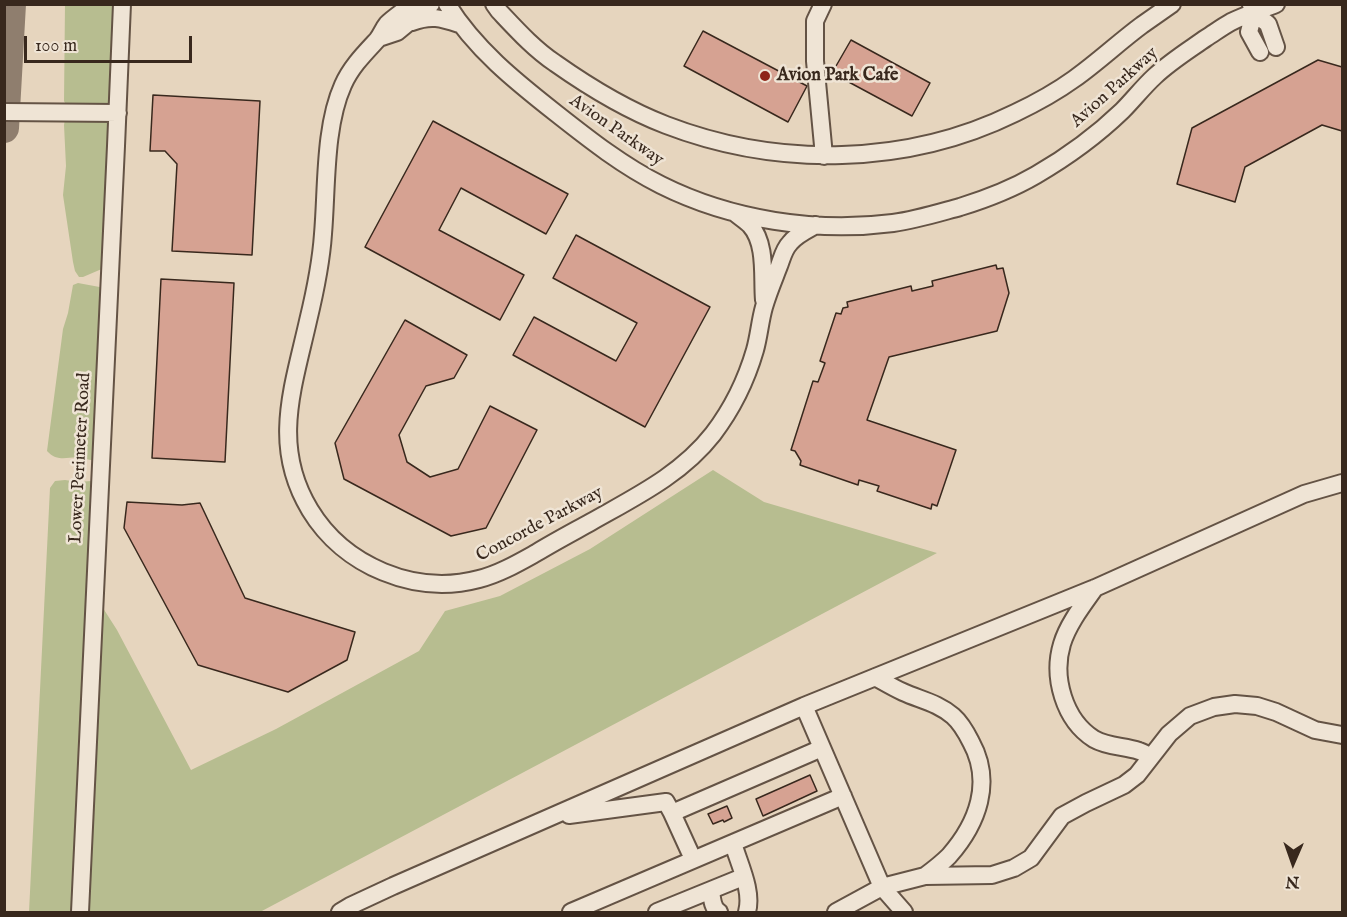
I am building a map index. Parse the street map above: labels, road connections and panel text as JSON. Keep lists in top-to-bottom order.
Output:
{
  "streets": {
    "street": ["Avion Parkway", "Lower Perimeter Road", "Concorde Parkway"]
  },
  "crossings": [
    ["Avion Parkway", "Concorde Parkway"]
  ],
  "places": ["Avion Park Cafe"],
  "scale_bar": "100 m",
  "north": "bottom"
}
